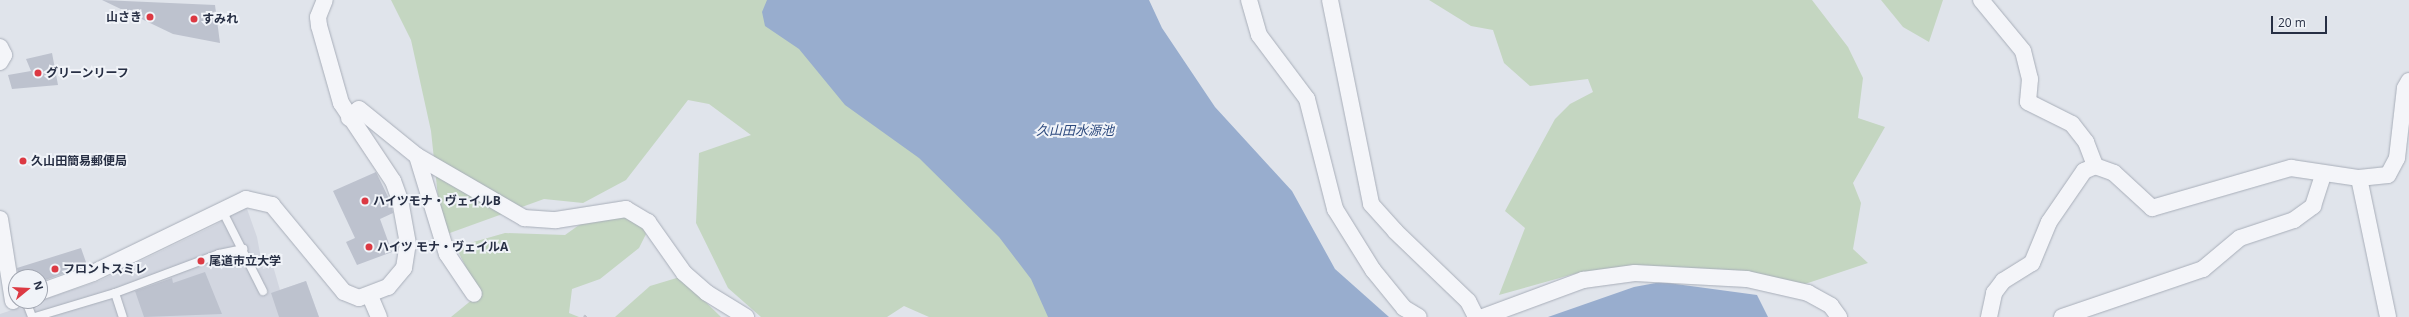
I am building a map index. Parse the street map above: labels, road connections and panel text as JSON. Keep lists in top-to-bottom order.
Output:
{
  "water": ["久山田水源池"],
  "places": [
    "山さき",
    "すみれ",
    "グリーンリーフ",
    "久山田簡易郵便局",
    "ハイツモナ・ヴェイルB",
    "ハイツ モナ・ヴェイルA",
    "尾道市立大学",
    "フロントスミレ"
  ],
  "scale_bar": "20 m",
  "north": "right"
}
